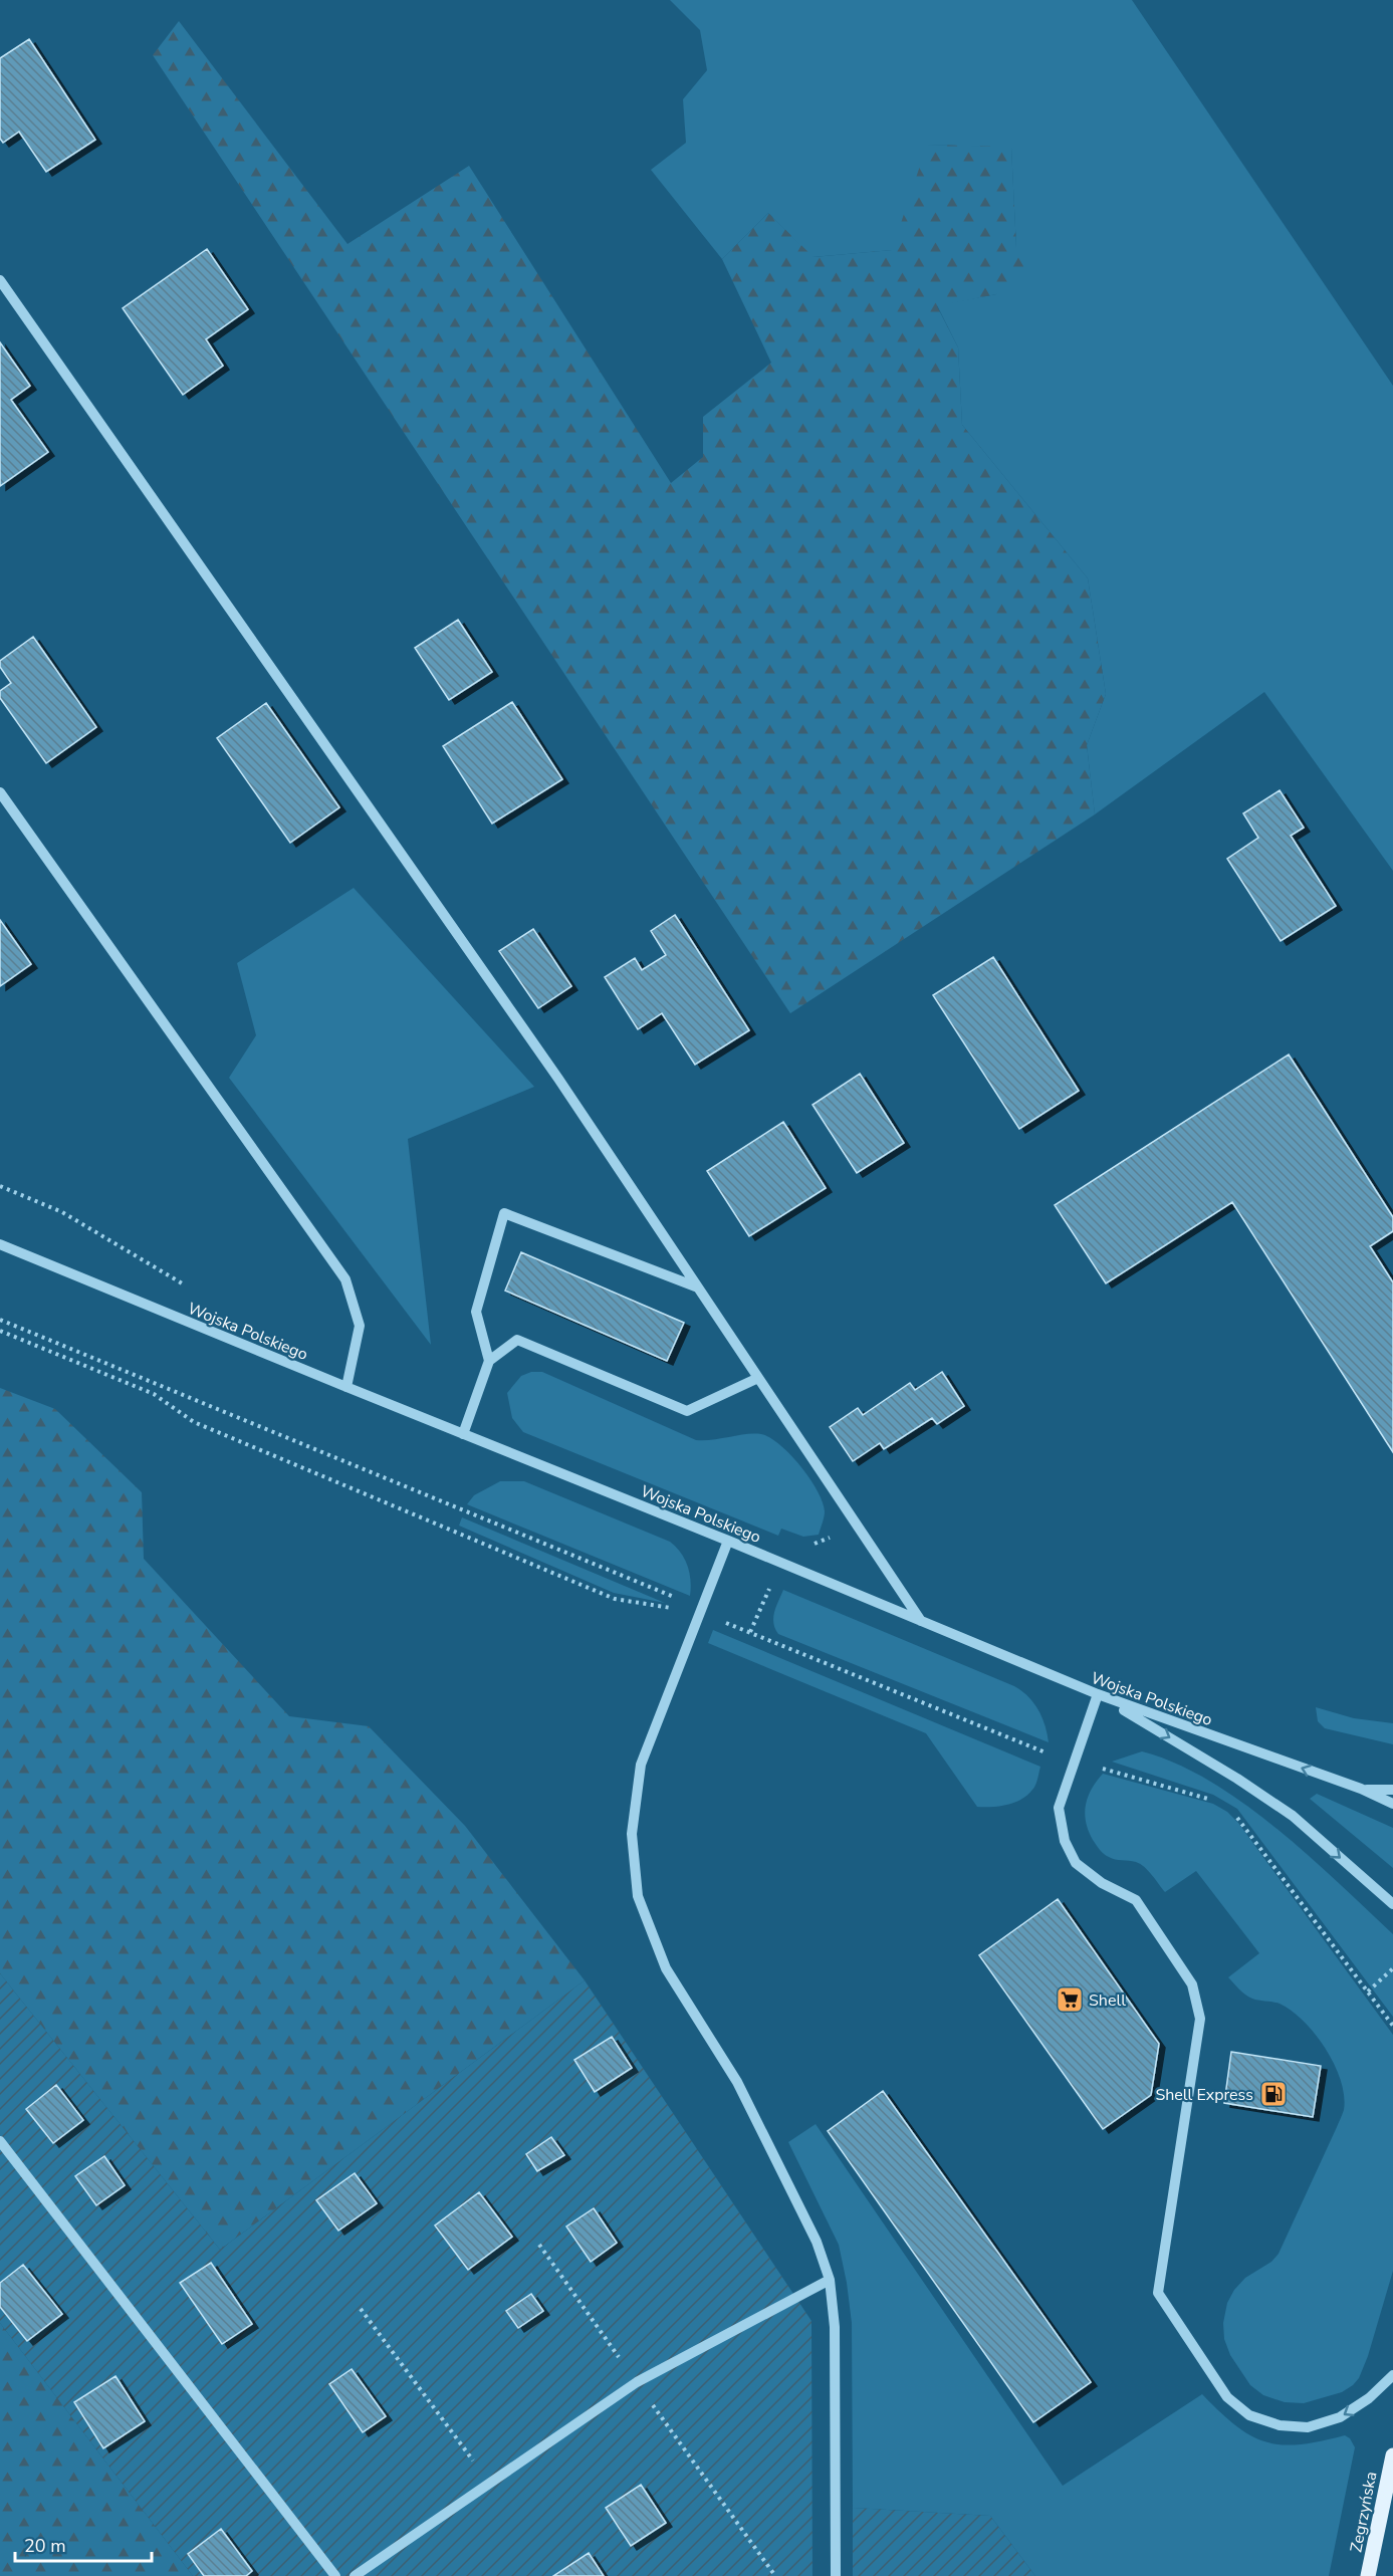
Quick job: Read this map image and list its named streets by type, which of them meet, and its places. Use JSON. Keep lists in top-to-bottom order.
{
  "streets": {
    "main road": ["Zegrzyńska"],
    "street": ["Wojska Polskiego"]
  },
  "places": {
    "supermarket": ["Shell"],
    "fuel station": ["Shell Express"]
  },
  "scale_bar": "20 m"
}
